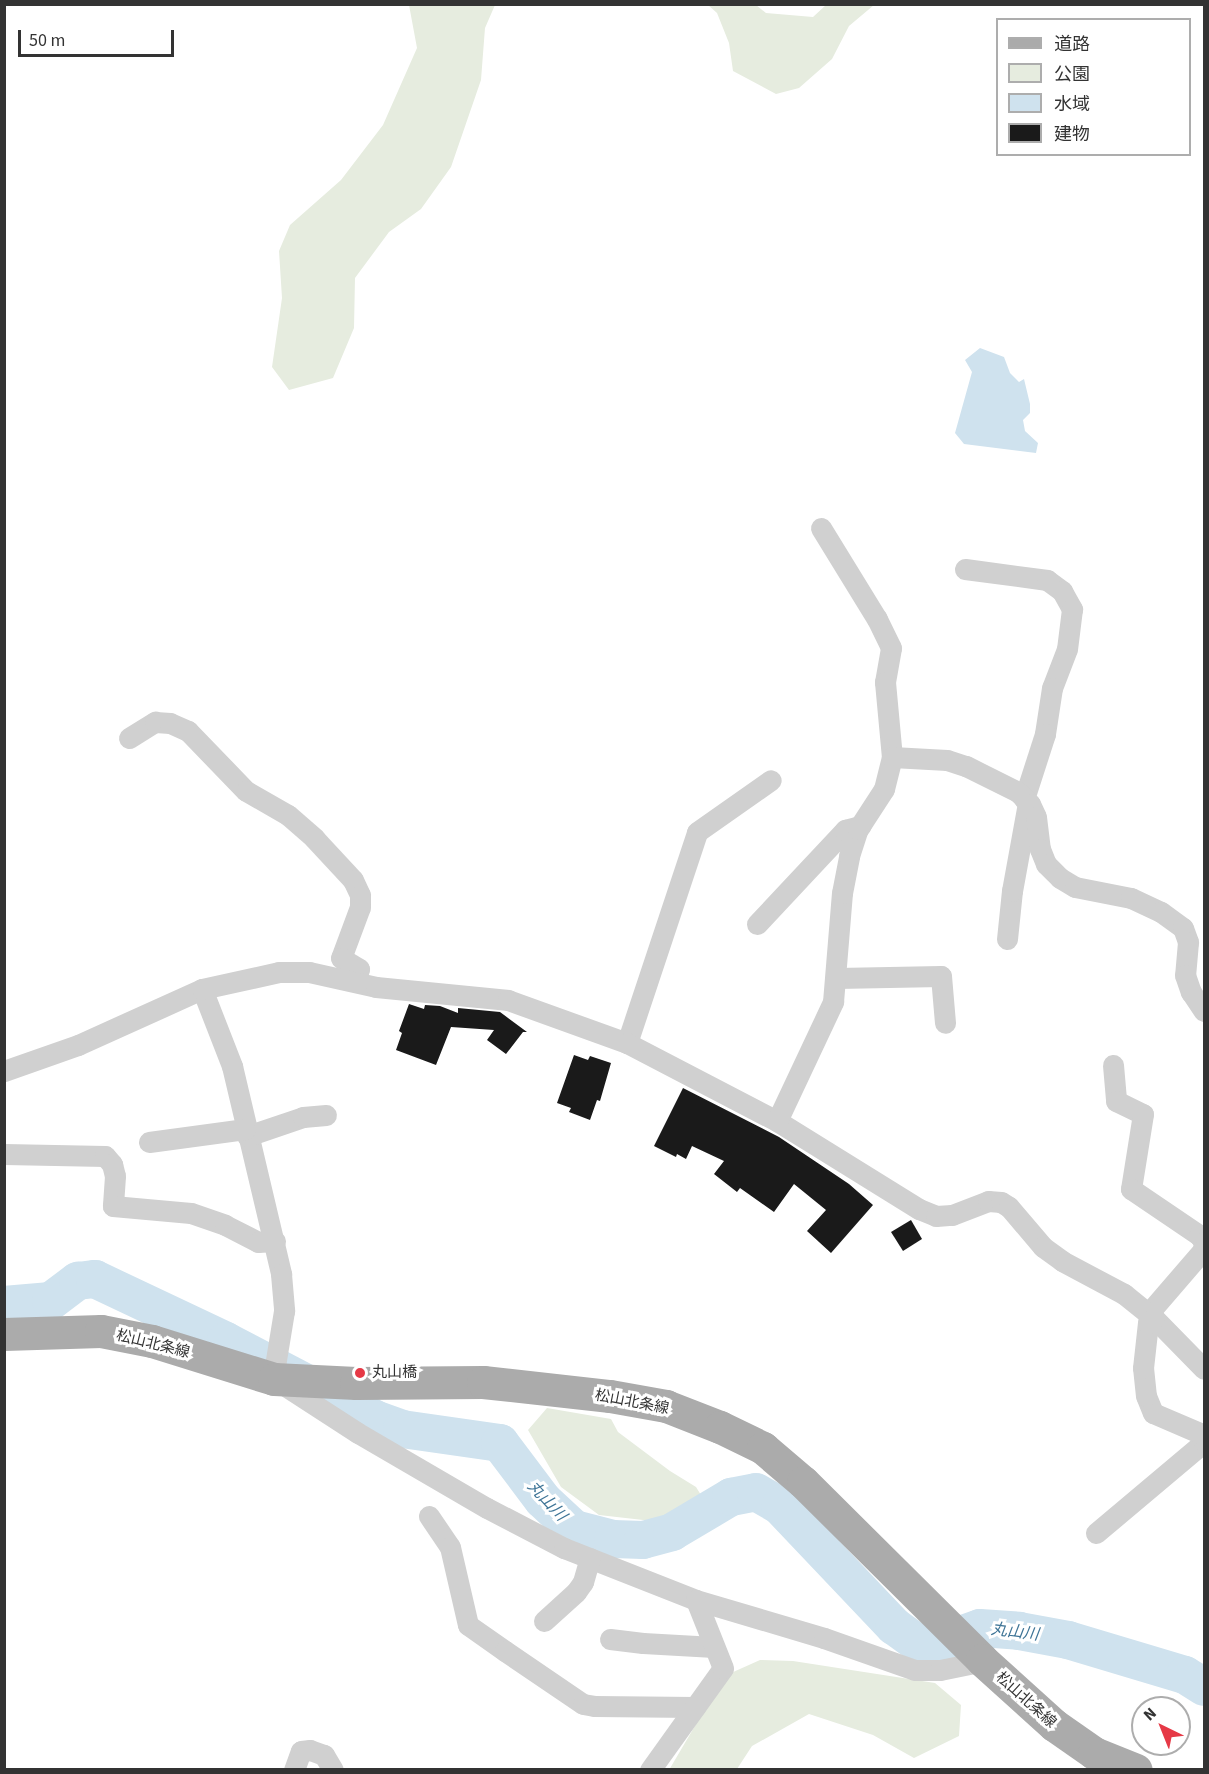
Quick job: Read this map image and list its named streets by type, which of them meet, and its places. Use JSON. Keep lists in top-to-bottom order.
{
  "streets": {
    "main road": ["松山北条線"]
  },
  "water": ["丸山川"],
  "places": ["丸山橋"],
  "legend": [
    "道路",
    "公園",
    "水域",
    "建物"
  ],
  "scale_bar": "50 m",
  "north": "top left"
}
